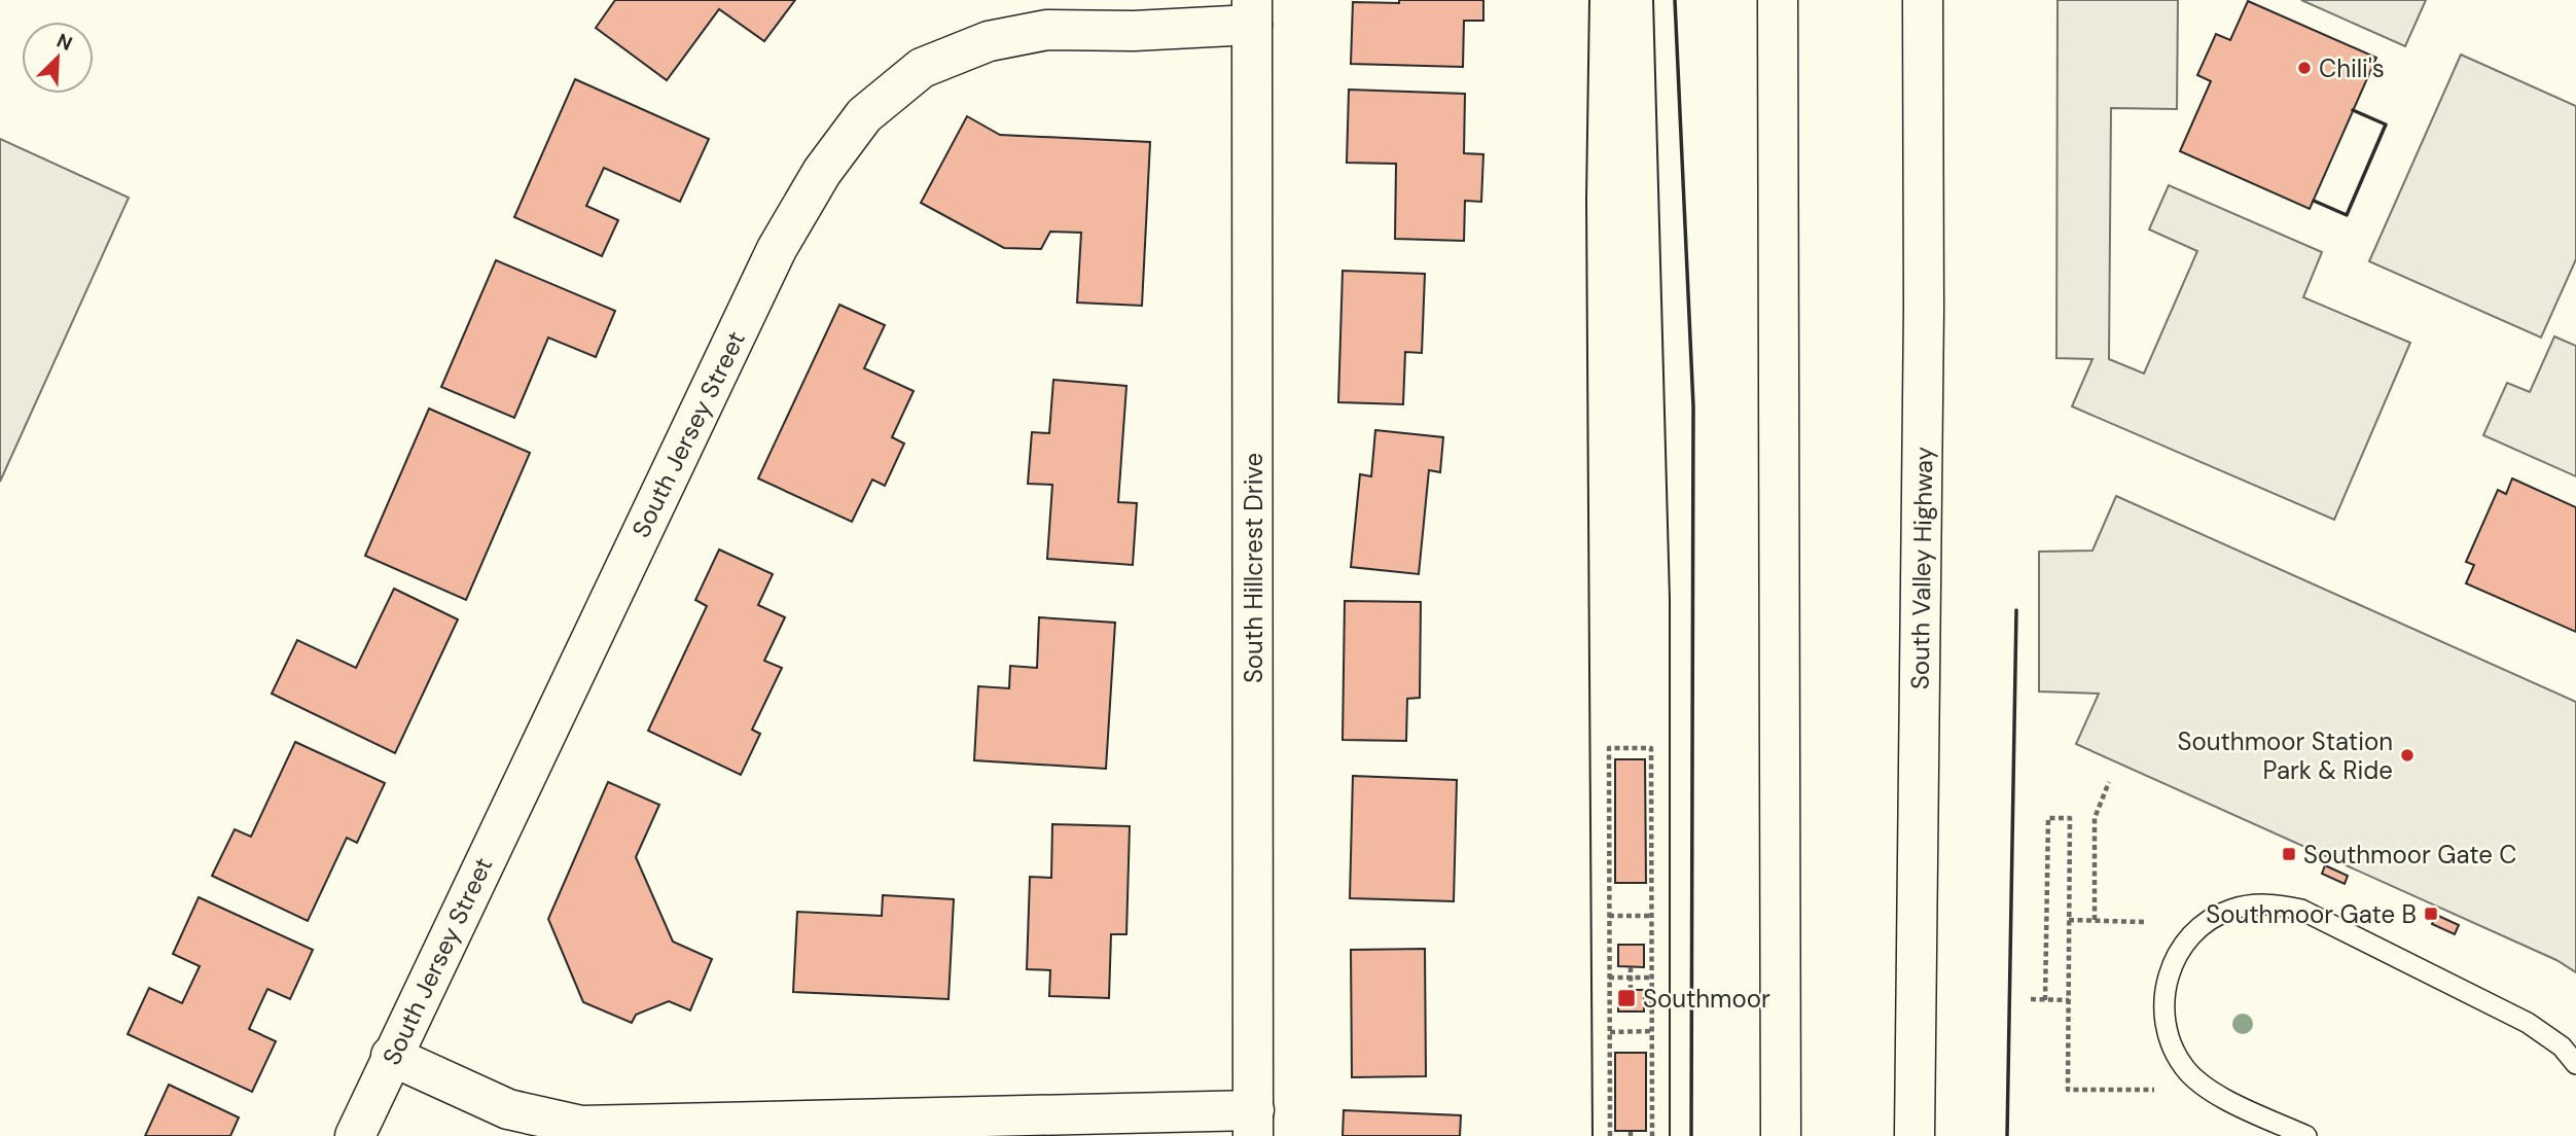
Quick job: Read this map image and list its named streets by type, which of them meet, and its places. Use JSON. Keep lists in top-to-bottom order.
{
  "streets": {
    "main road": ["South Jersey Street", "South Hillcrest Drive", "South Valley Highway"]
  },
  "crossings": [
    ["South Jersey Street", "South Hillcrest Drive"]
  ],
  "places": {
    "other": ["Chili's", "Southmoor Station Park & Ride"],
    "transit": ["Southmoor Gate C", "Southmoor Gate B", "Southmoor"]
  },
  "north": "top right"
}
